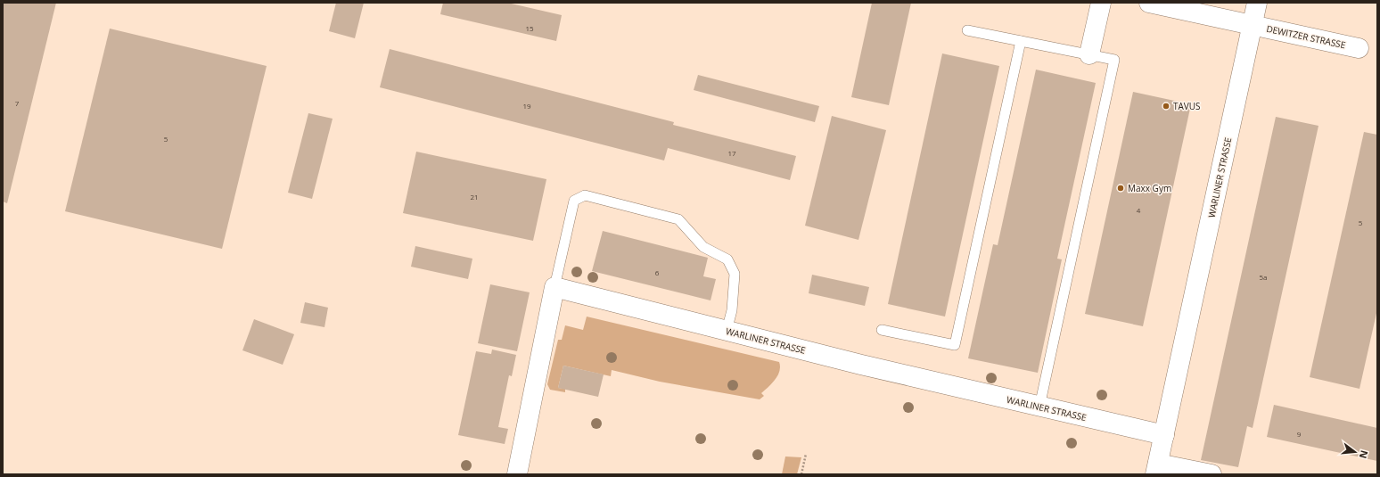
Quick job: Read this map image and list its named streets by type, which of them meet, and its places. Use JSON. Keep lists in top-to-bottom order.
{
  "streets": {
    "street": ["DEWITZER STRASSE", "WARLINER STRASSE"]
  },
  "crossings": [
    ["DEWITZER STRASSE", "WARLINER STRASSE"]
  ],
  "places": ["TAVUS", "Maxx Gym"],
  "house_numbers": [
    "15",
    "7",
    "19",
    "5",
    "17",
    "21",
    "4",
    "5",
    "6",
    "5a",
    "9"
  ],
  "north": "right"
}
